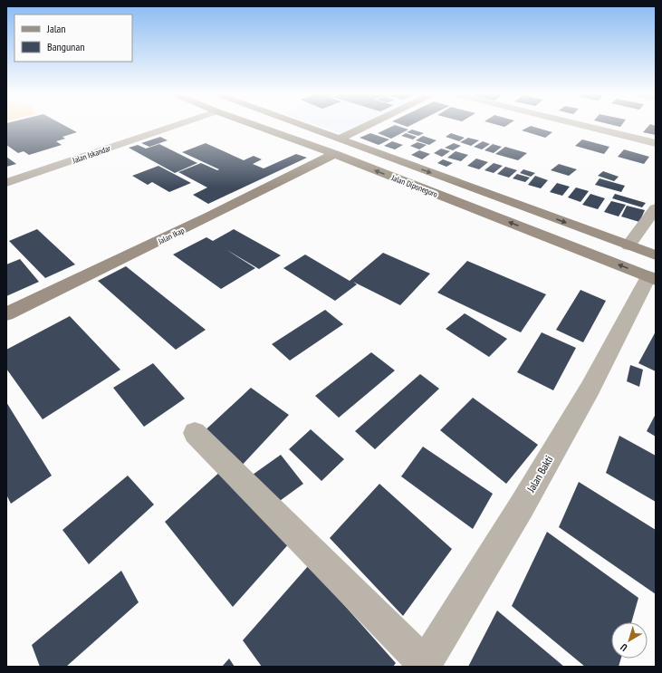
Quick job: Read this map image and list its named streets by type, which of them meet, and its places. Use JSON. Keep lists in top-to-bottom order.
{
  "streets": {
    "main road": ["Jalan Diponegoro", "Jalan Ikap"],
    "street": ["Jalan Iskandar", "Jalan Bakti"]
  },
  "crossings": [
    ["Jalan Diponegoro", "Jalan Ikap"],
    ["Jalan Diponegoro", "Jalan Bakti"]
  ],
  "legend": ["Jalan", "Bangunan"],
  "north": "bottom left"
}
